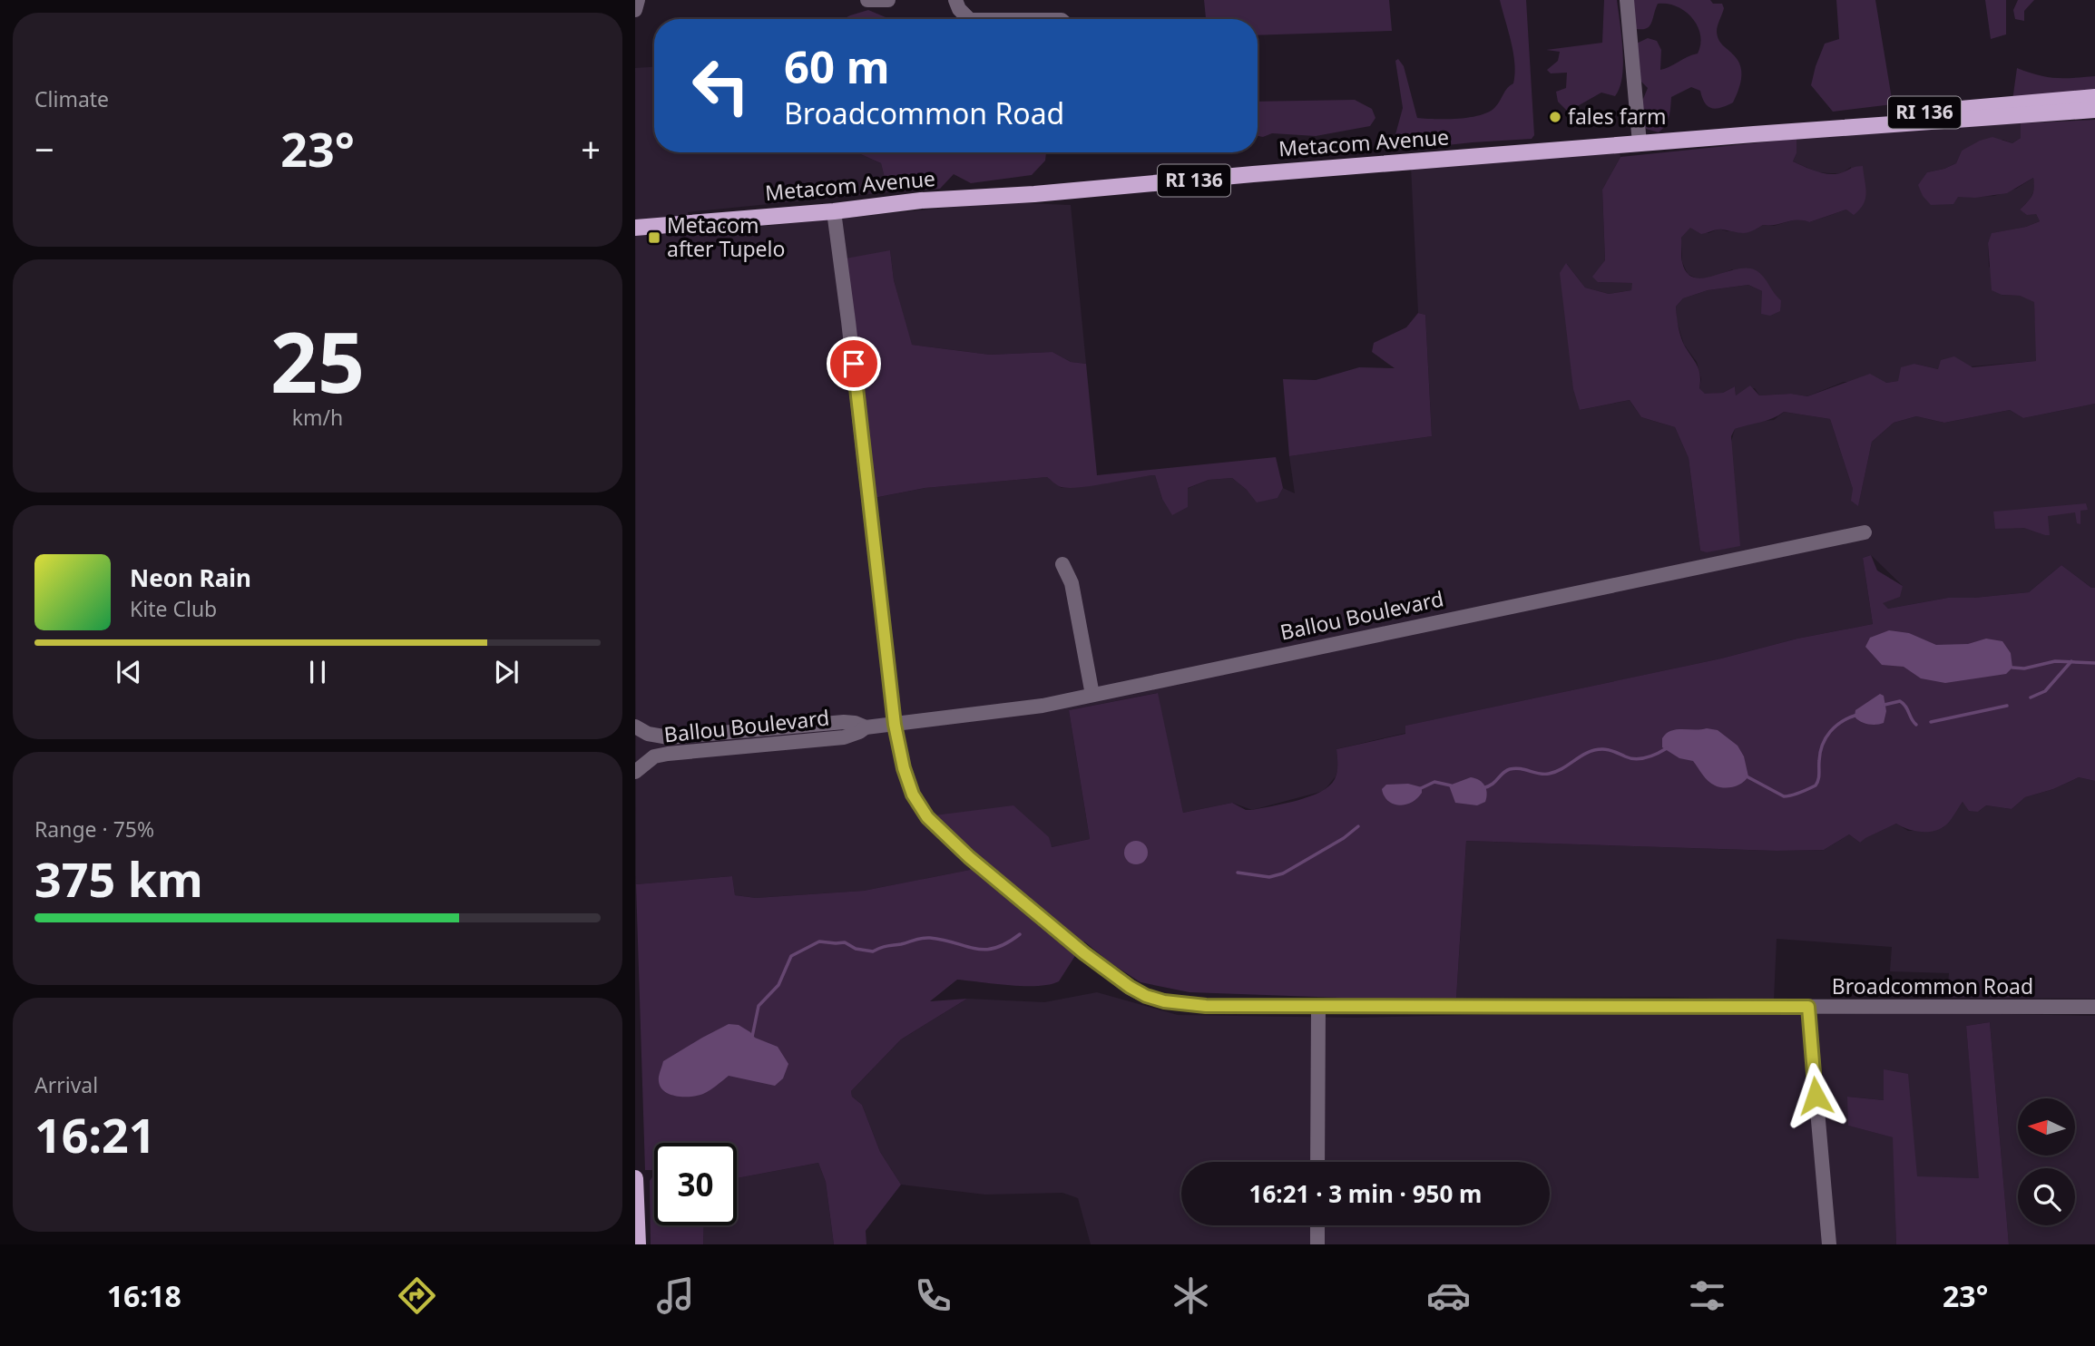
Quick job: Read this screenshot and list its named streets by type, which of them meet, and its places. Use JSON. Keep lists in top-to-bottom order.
{
  "streets": {
    "main road": ["RI 136", "Metacom Avenue"],
    "street": ["Ballou Boulevard", "Broadcommon Road"]
  },
  "crossings": [
    ["Metacom Avenue", "Broadcommon Road"],
    ["Ballou Boulevard", "Broadcommon Road"]
  ],
  "places": {
    "other": ["fales farm"],
    "transit": ["Metacom after Tupelo"]
  },
  "north": "left",
  "page": {
    "tile": [
      "Climate",
      ["25", "km/h"],
      ["Range · 75%", "375 km"],
      ["Arrival", "16:21"]
    ],
    "turn": ["60 m", "Broadcommon Road"],
    "heat": ["−", "23°", "+"],
    "song": ["Neon Rain", "Kite Club"],
    "limit": "30",
    "trip": "16:21 · 3 min · 950 m",
    "tabs": ["16:18", "23°"]
  }
}
